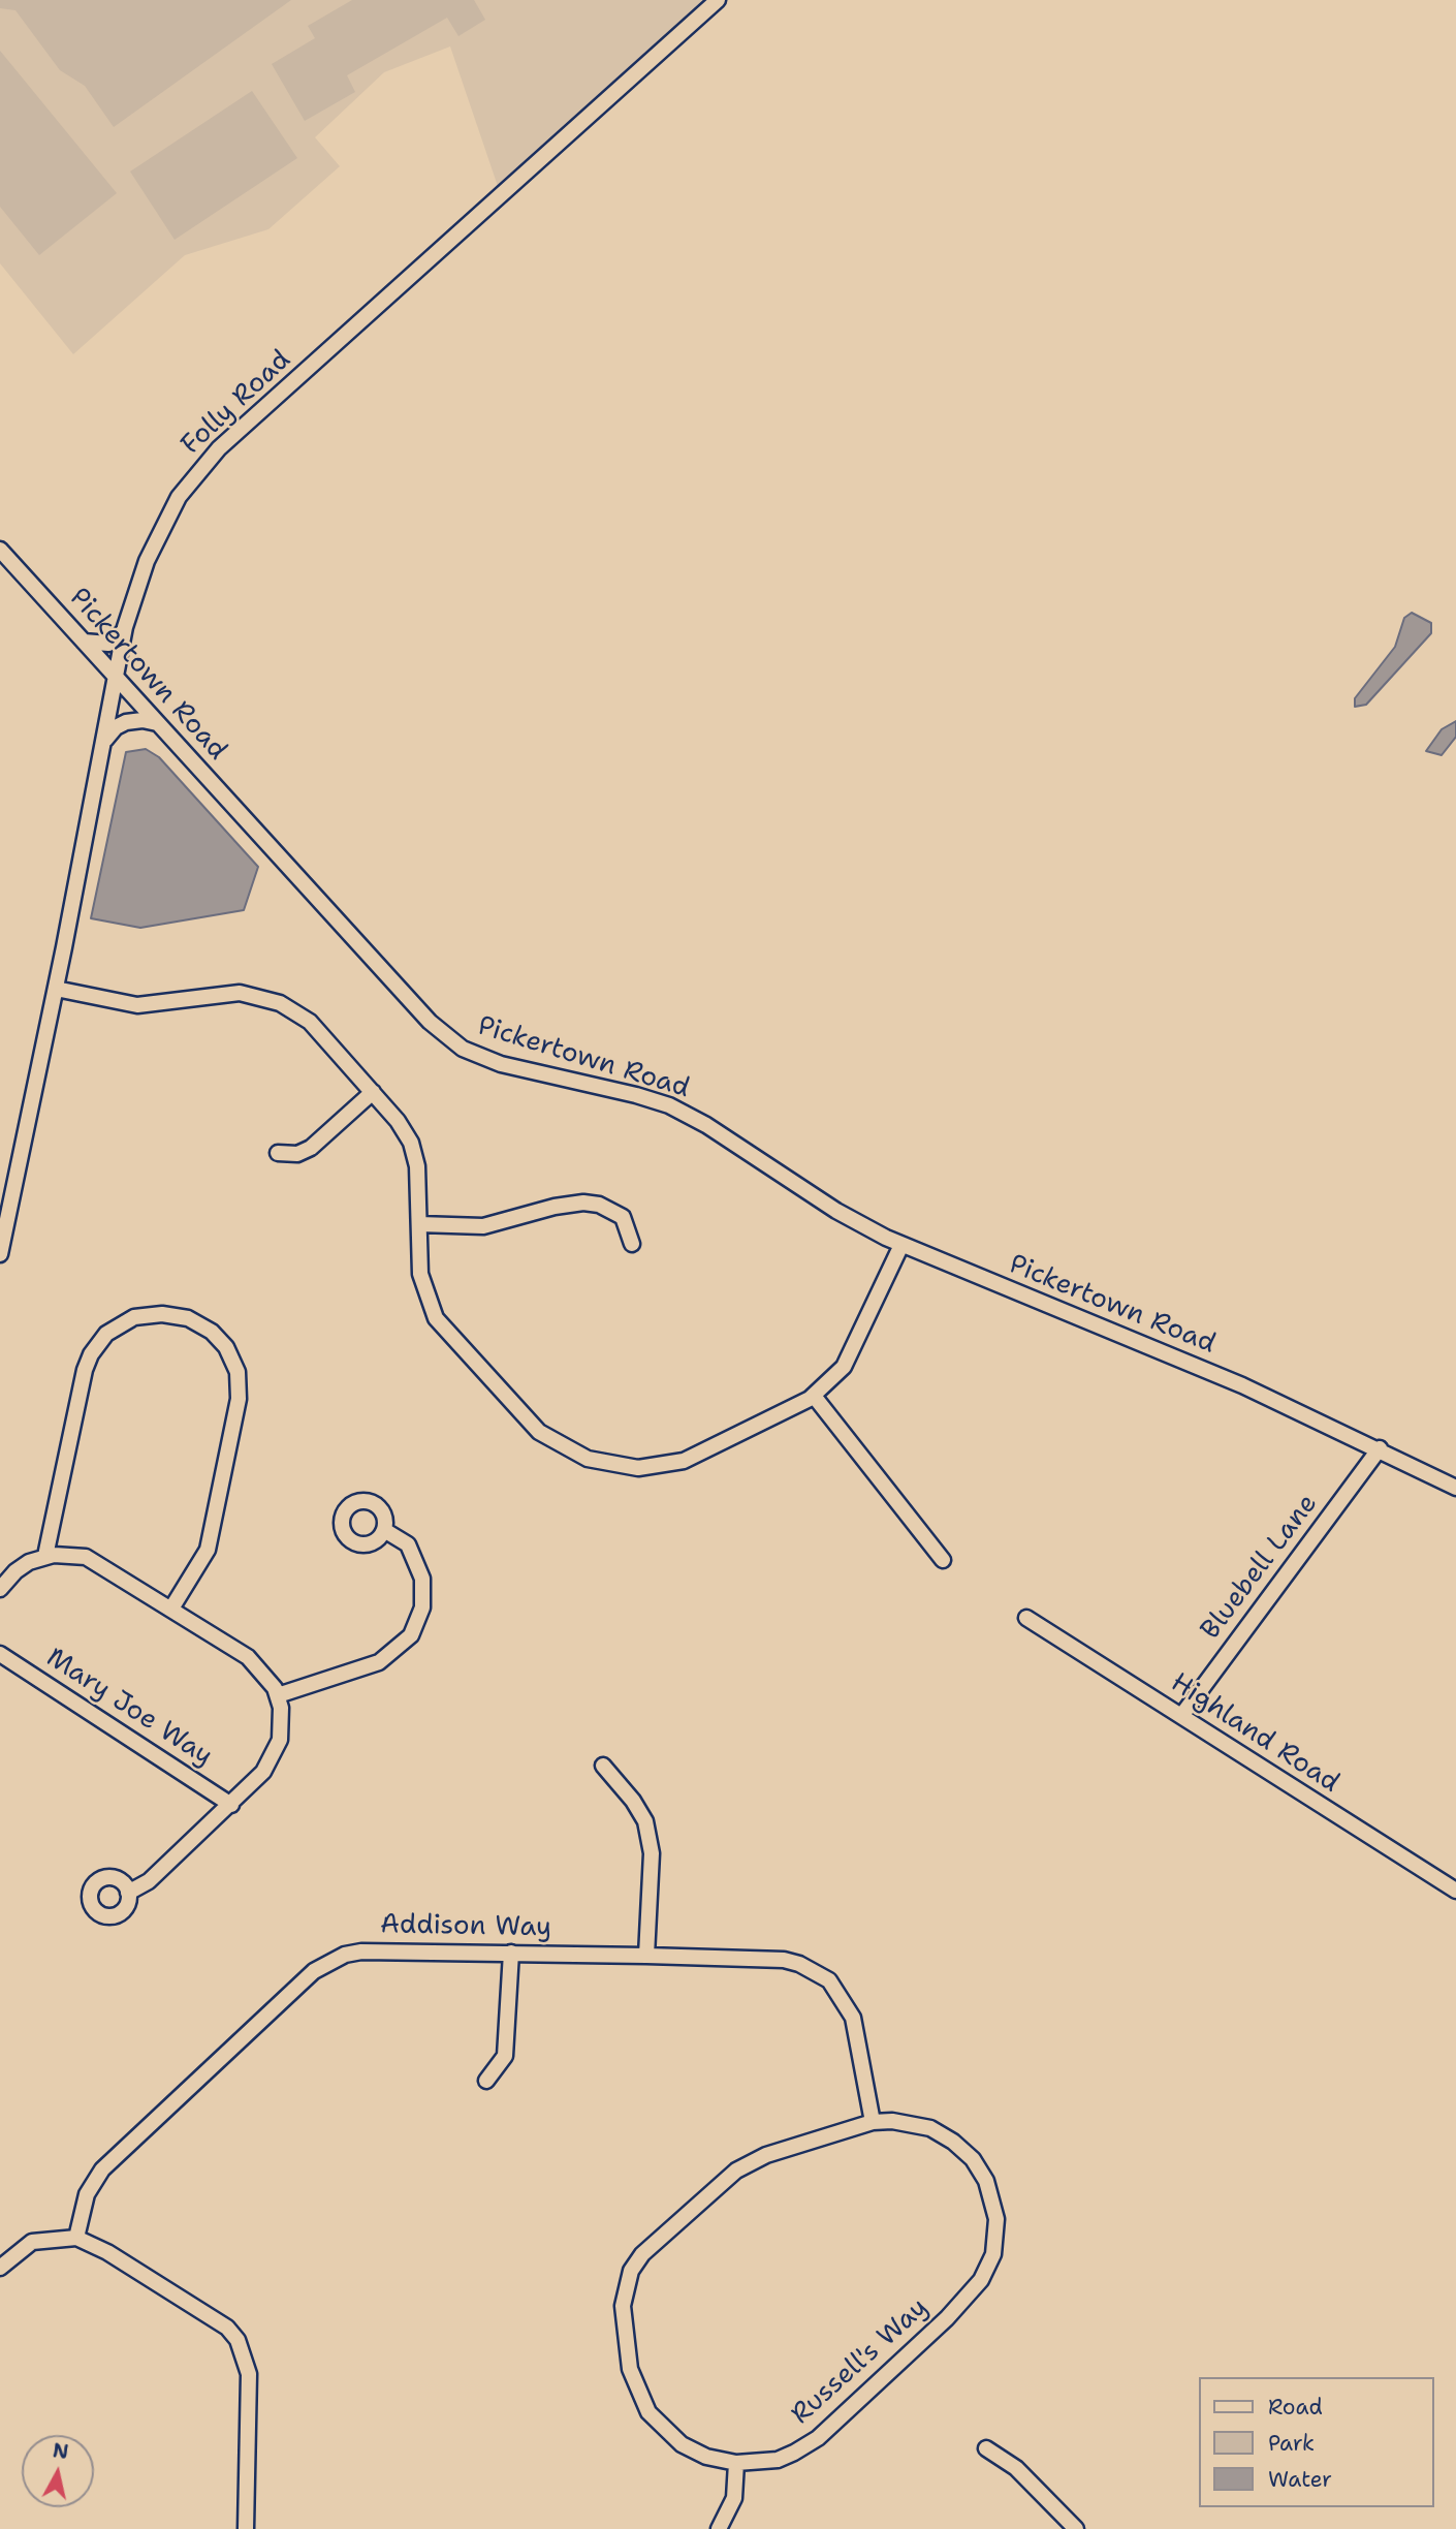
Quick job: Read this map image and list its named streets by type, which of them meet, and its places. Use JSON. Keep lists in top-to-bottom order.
{
  "streets": {
    "street": [
      "Folly Road",
      "Pickertown Road",
      "Bluebell Lane",
      "Mary Joe Way",
      "Highland Road",
      "Addison Way",
      "Russell's Way"
    ]
  },
  "crossings": [
    ["Folly Road", "Pickertown Road"],
    ["Pickertown Road", "Bluebell Lane"],
    ["Bluebell Lane", "Highland Road"],
    ["Addison Way", "Russell's Way"]
  ],
  "legend": ["Road", "Park", "Water"],
  "north": "top"
}
